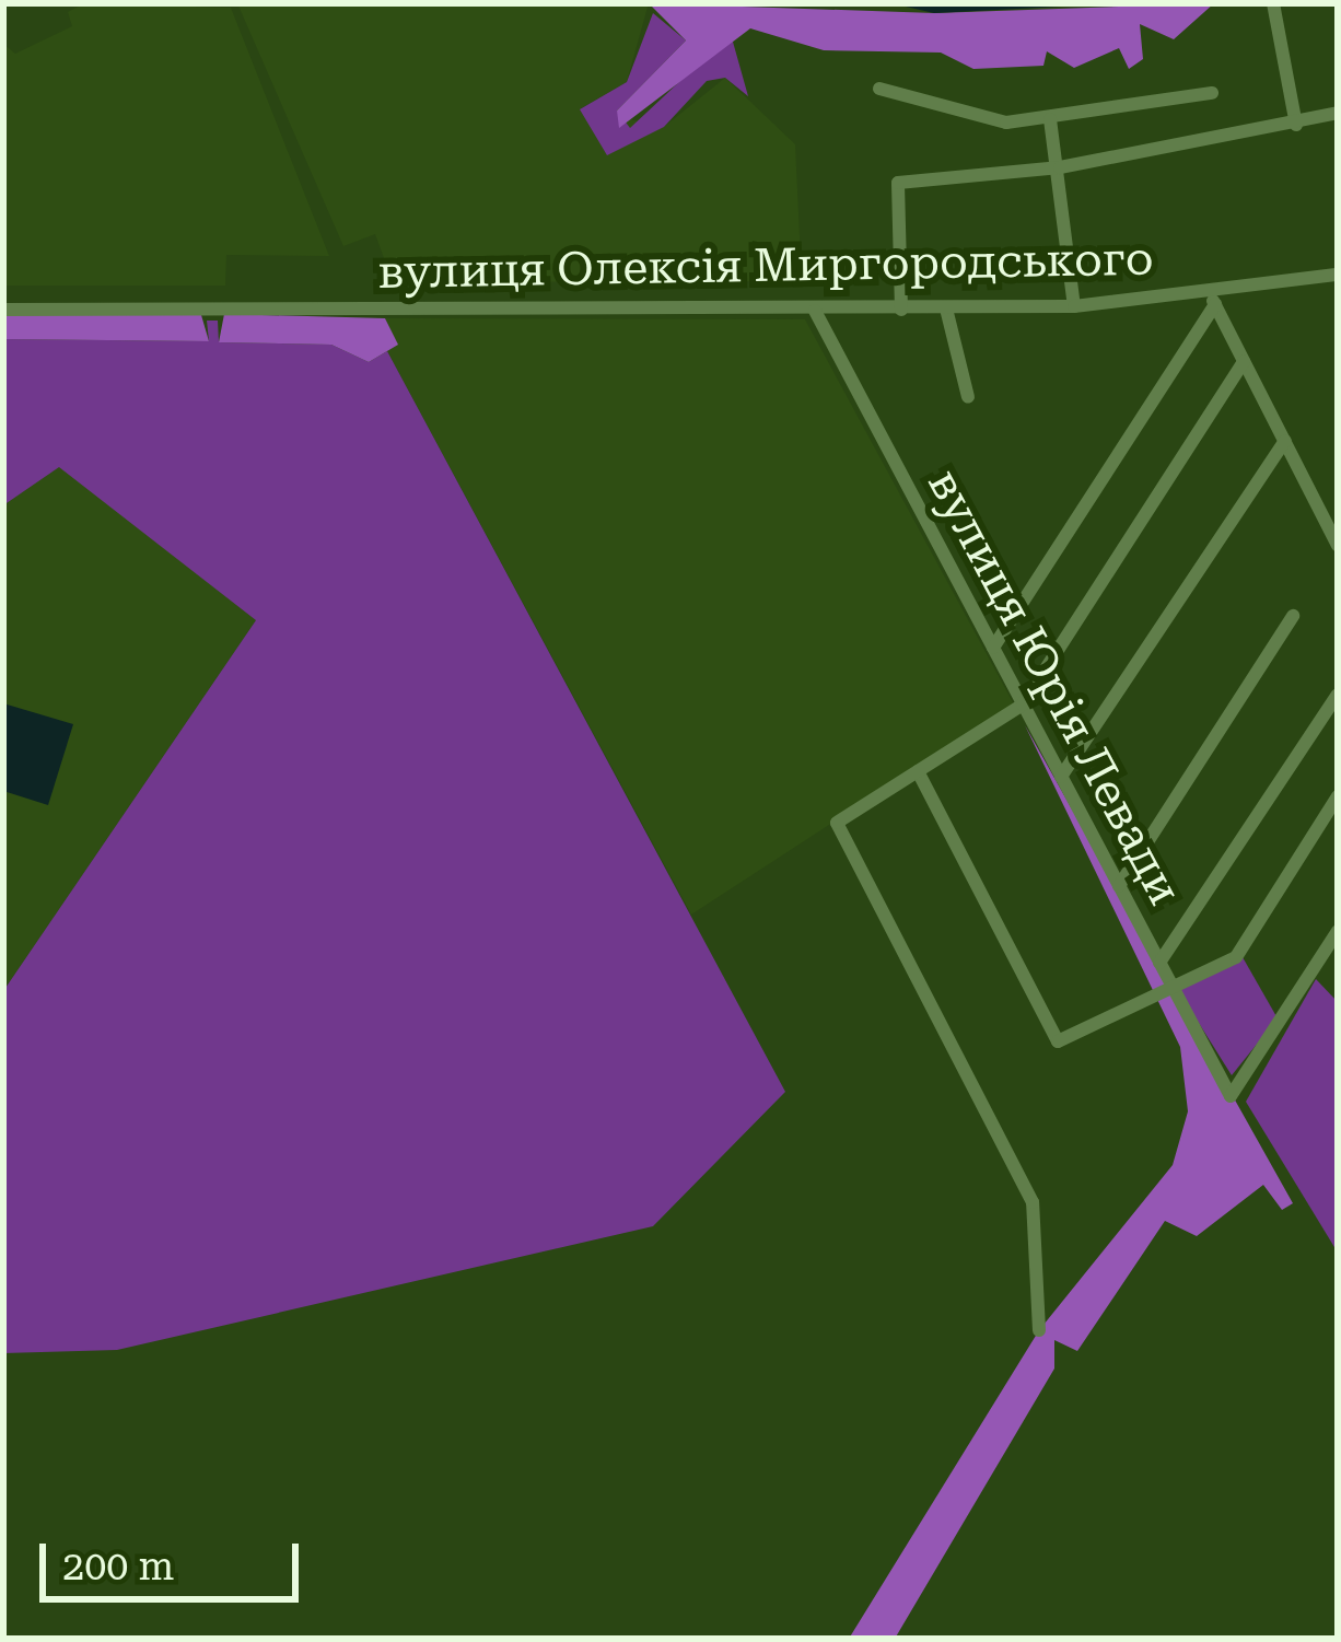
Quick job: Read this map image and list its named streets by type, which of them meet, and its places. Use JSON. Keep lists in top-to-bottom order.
{
  "streets": {
    "street": ["вулиця Олексія Миргородського", "вулиця Юрія Левади"]
  },
  "crossings": [
    ["вулиця Олексія Миргородського", "вулиця Юрія Левади"]
  ],
  "scale_bar": "200 m"
}
